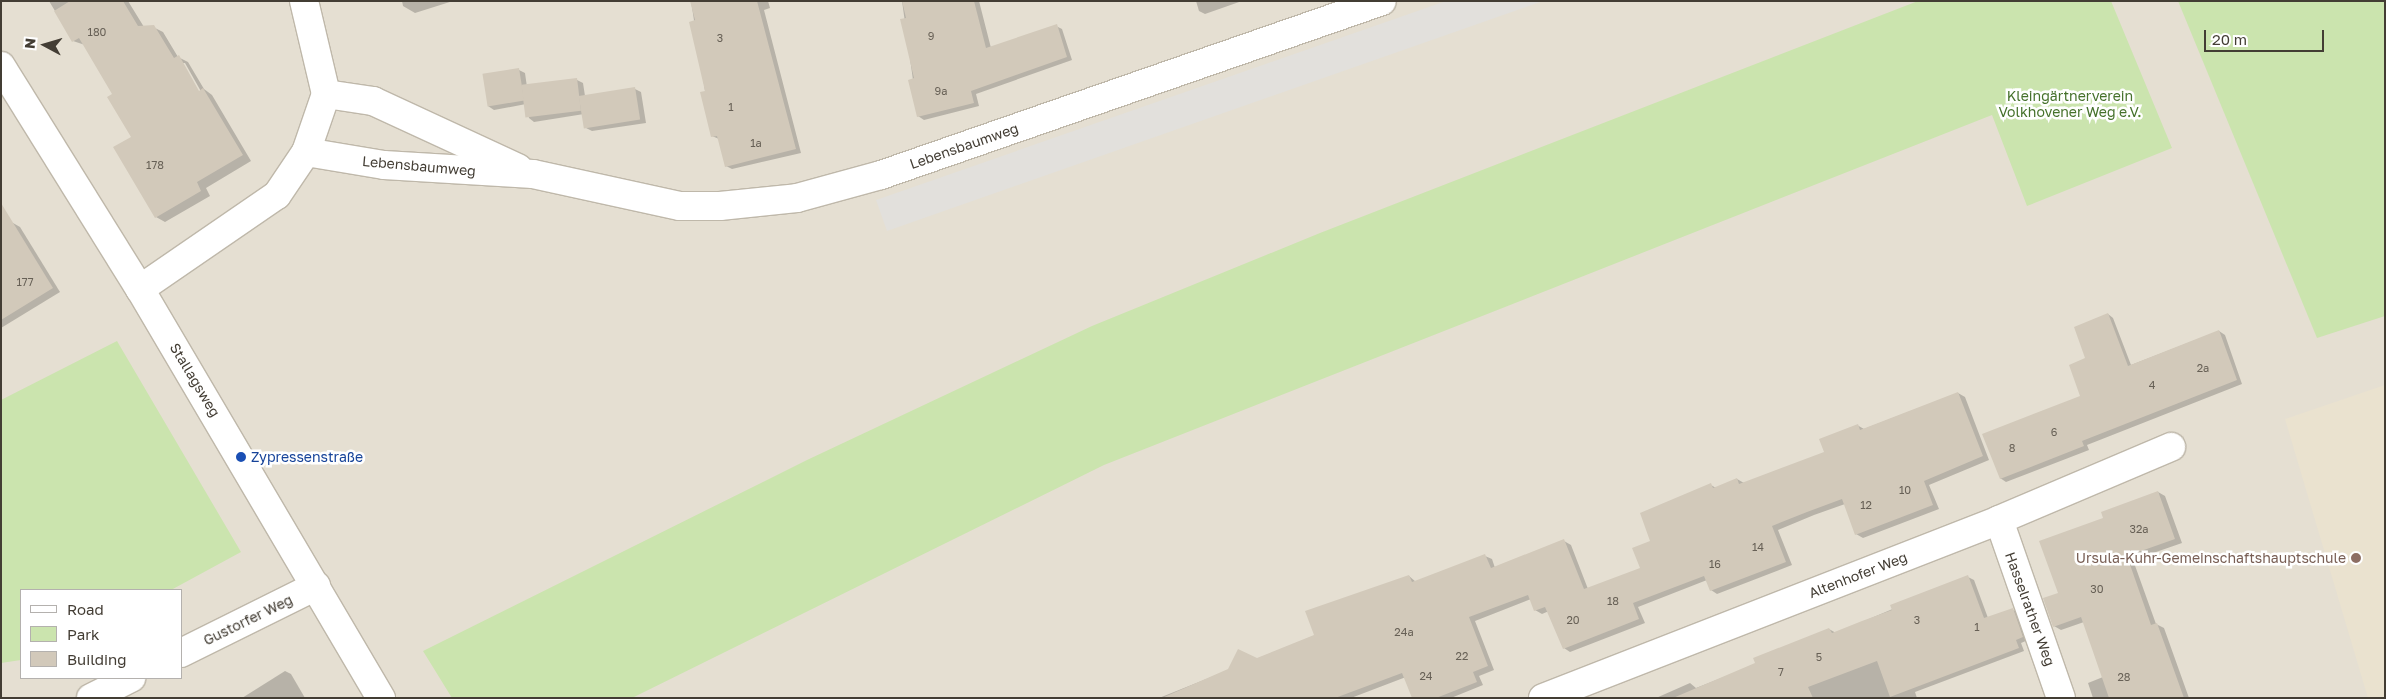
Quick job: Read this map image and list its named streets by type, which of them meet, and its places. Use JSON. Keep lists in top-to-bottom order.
{
  "streets": {
    "street": [
      "Lebensbaumweg",
      "Stallagsweg",
      "Altenhofer Weg",
      "Hasselrather Weg",
      "Gustorfer Weg"
    ]
  },
  "crossings": [
    ["Stallagsweg", "Gustorfer Weg"],
    ["Altenhofer Weg", "Hasselrather Weg"]
  ],
  "parks": ["Kleingärtnerverein Volkhovener Weg e.V."],
  "places": ["Zypressenstraße", "Ursula-Kuhr-Gemeinschaftshauptschule"],
  "house_numbers": [
    "180",
    "9",
    "3",
    "9a",
    "1",
    "1a",
    "178",
    "177",
    "2a",
    "4",
    "6",
    "8",
    "10",
    "12",
    "32a",
    "14",
    "16",
    "30",
    "18",
    "20",
    "3",
    "1",
    "24a",
    "22",
    "5",
    "7",
    "24",
    "28"
  ],
  "legend": ["Road", "Park", "Building"],
  "scale_bar": "20 m",
  "north": "left"
}
